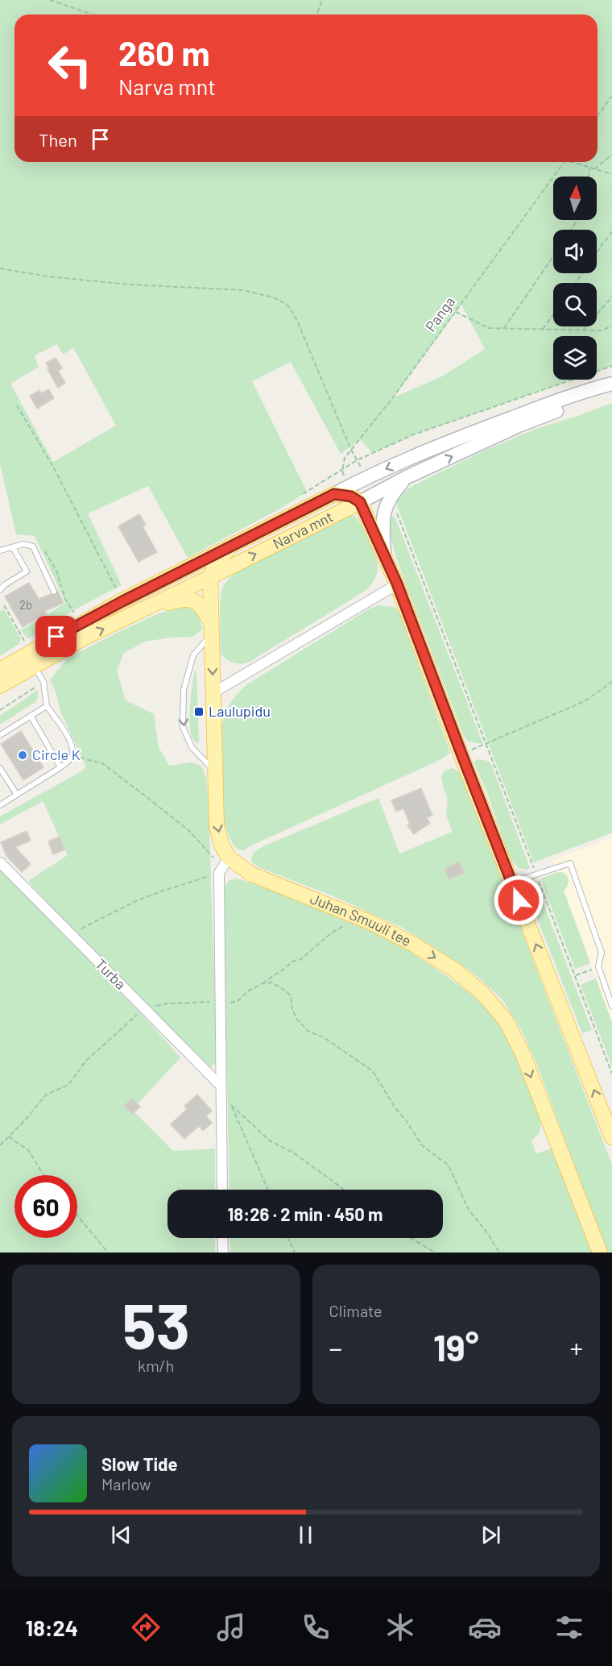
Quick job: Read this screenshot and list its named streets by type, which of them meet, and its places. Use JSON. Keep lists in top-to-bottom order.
{
  "streets": {
    "main road": ["Narva mnt", "Juhan Smuuli tee"],
    "street": ["Turba"],
    "path": ["Panga"]
  },
  "crossings": [
    ["Panga", "Narva mnt"]
  ],
  "places": {
    "transit": ["Laulupidu"],
    "other": ["Circle K"]
  },
  "house_numbers": ["2b"],
  "north": "top",
  "page": {
    "turn": ["260 m", "Narva mnt"],
    "then": "Then",
    "limit": "60",
    "trip": "18:26 · 2 min · 450 m",
    "tile": [
      ["53", "km/h"],
      "Climate"
    ],
    "heat": ["−", "19°", "+"],
    "song": ["Slow Tide", "Marlow"],
    "tabs": "18:24"
  }
}
